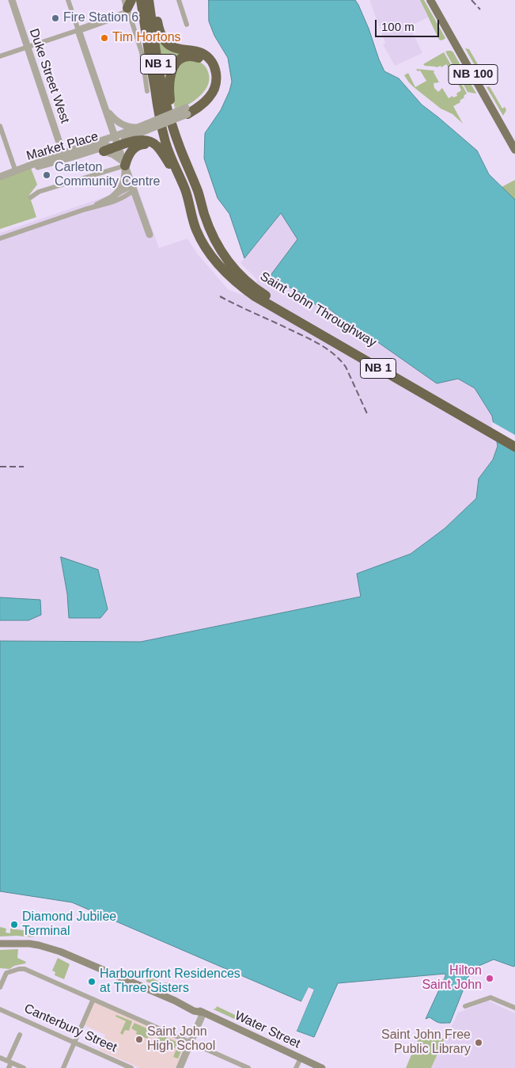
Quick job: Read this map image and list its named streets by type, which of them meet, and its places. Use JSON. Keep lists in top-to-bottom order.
{
  "streets": {
    "highway": ["NB 1", "Saint John Throughway"],
    "main road": ["NB 100", "Water Street"],
    "street": ["Duke Street West", "Market Place", "Canterbury Street"]
  },
  "crossings": [
    ["Duke Street West", "Market Place"]
  ],
  "places": [
    "Fire Station 6",
    "Tim Hortons",
    "Carleton Community Centre",
    "Diamond Jubilee Terminal",
    "Hilton Saint John",
    "Harbourfront Residences at Three Sisters",
    "Saint John High School",
    "Saint John Free Public Library"
  ],
  "scale_bar": "100 m"
}
